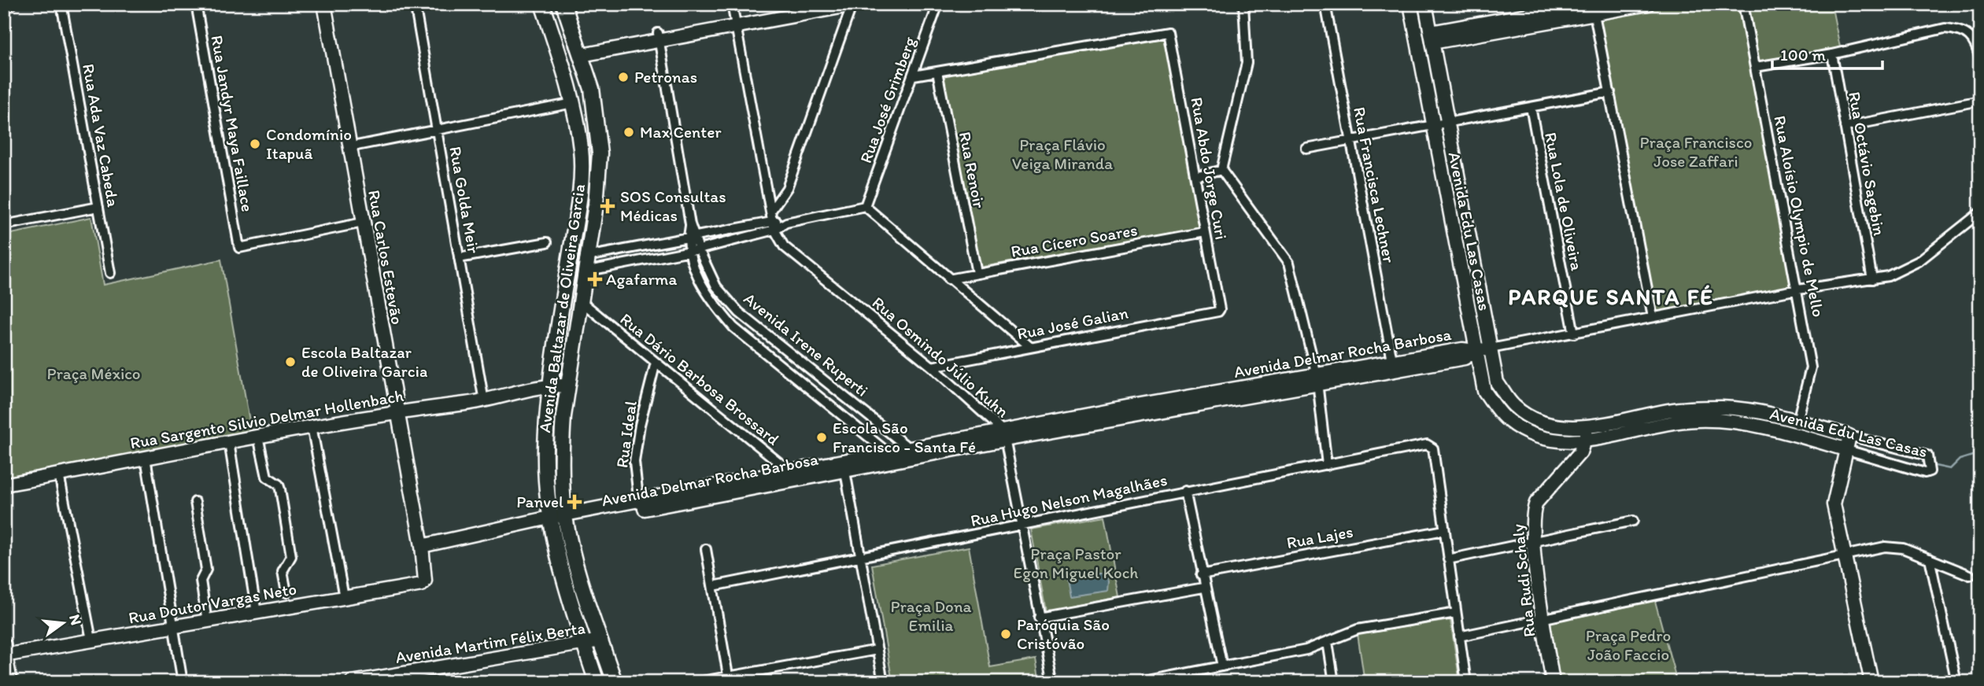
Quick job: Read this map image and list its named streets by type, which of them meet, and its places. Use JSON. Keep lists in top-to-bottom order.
{
  "streets": {
    "main road": ["Avenida Baltazar de Oliveira Garcia"],
    "street": [
      "Rua José Grimberg",
      "Rua Jandyr Maya Faillace",
      "Rua Ada Vaz Cabeda",
      "Rua Octávio Sagebin",
      "Rua Abdo Jorge Curi",
      "Rua Renoir",
      "Rua Francisca Lechner",
      "Rua Golda Meir",
      "Rua Lola de Oliveira",
      "Rua Aloísio Olympio de Mello",
      "Avenida Edu Las Casas",
      "Rua Cícero Soares",
      "Rua Carlos Estevão",
      "Rua José Galian",
      "Avenida Irene Ruperti",
      "Avenida Delmar Rocha Barbosa",
      "Rua Osmindo Júlio Kuhn",
      "Rua Dário Barbosa Brossard",
      "Rua Sargento Silvio Delmar Hollenbach",
      "Rua Ideal",
      "Rua Hugo Nelson Magalhães",
      "Rua Lajes",
      "Rua Rudi Schaly",
      "Rua Doutor Vargas Neto",
      "Avenida Martim Félix Berta"
    ]
  },
  "crossings": [
    ["Rua Jandyr Maya Faillace", "Rua Carlos Estevão"],
    ["Rua Abdo Jorge Curi", "Rua Renoir"],
    ["Rua Abdo Jorge Curi", "Rua Cícero Soares"],
    ["Rua Abdo Jorge Curi", "Rua José Galian"],
    ["Rua Renoir", "Rua Cícero Soares"],
    ["Rua Francisca Lechner", "Avenida Delmar Rocha Barbosa"],
    ["Rua Golda Meir", "Rua Sargento Silvio Delmar Hollenbach"],
    ["Rua Aloísio Olympio de Mello", "Avenida Edu Las Casas"],
    ["Avenida Edu Las Casas", "Avenida Delmar Rocha Barbosa"],
    ["Avenida Edu Las Casas", "Rua Rudi Schaly"],
    ["Rua Carlos Estevão", "Avenida Delmar Rocha Barbosa"],
    ["Rua Carlos Estevão", "Rua Sargento Silvio Delmar Hollenbach"],
    ["Rua Carlos Estevão", "Rua Doutor Vargas Neto"],
    ["Avenida Baltazar de Oliveira Garcia", "Avenida Delmar Rocha Barbosa"],
    ["Avenida Baltazar de Oliveira Garcia", "Rua Dário Barbosa Brossard"],
    ["Avenida Baltazar de Oliveira Garcia", "Rua Sargento Silvio Delmar Hollenbach"],
    ["Avenida Baltazar de Oliveira Garcia", "Avenida Martim Félix Berta"],
    ["Rua José Galian", "Rua Osmindo Júlio Kuhn"],
    ["Avenida Irene Ruperti", "Avenida Delmar Rocha Barbosa"],
    ["Avenida Delmar Rocha Barbosa", "Rua Osmindo Júlio Kuhn"],
    ["Avenida Delmar Rocha Barbosa", "Rua Dário Barbosa Brossard"],
    ["Avenida Delmar Rocha Barbosa", "Rua Ideal"],
    ["Rua Osmindo Júlio Kuhn", "Rua Hugo Nelson Magalhães"],
    ["Rua Dário Barbosa Brossard", "Rua Ideal"],
    ["Rua Hugo Nelson Magalhães", "Rua Lajes"]
  ],
  "districts": ["PARQUE SANTA FÉ"],
  "parks": [
    "Praça Francisco Jose Zaffari",
    "Praça Flávio Veiga Miranda",
    "Praça México",
    "Praça Pastor Egon Miguel Koch",
    "Praça Dona Emilia",
    "Praça Pedro João Faccio"
  ],
  "places": {
    "other": [
      "Petronas",
      "Max Center",
      "Condomínio Itapuã",
      "Escola Baltazar de Oliveira Garcia",
      "Escola São Francisco - Santa Fé",
      "Paróquia São Cristóvão"
    ],
    "health": ["SOS Consultas Médicas", "Agafarma", "Panvel"]
  },
  "scale_bar": "100 m",
  "north": "right"
}
